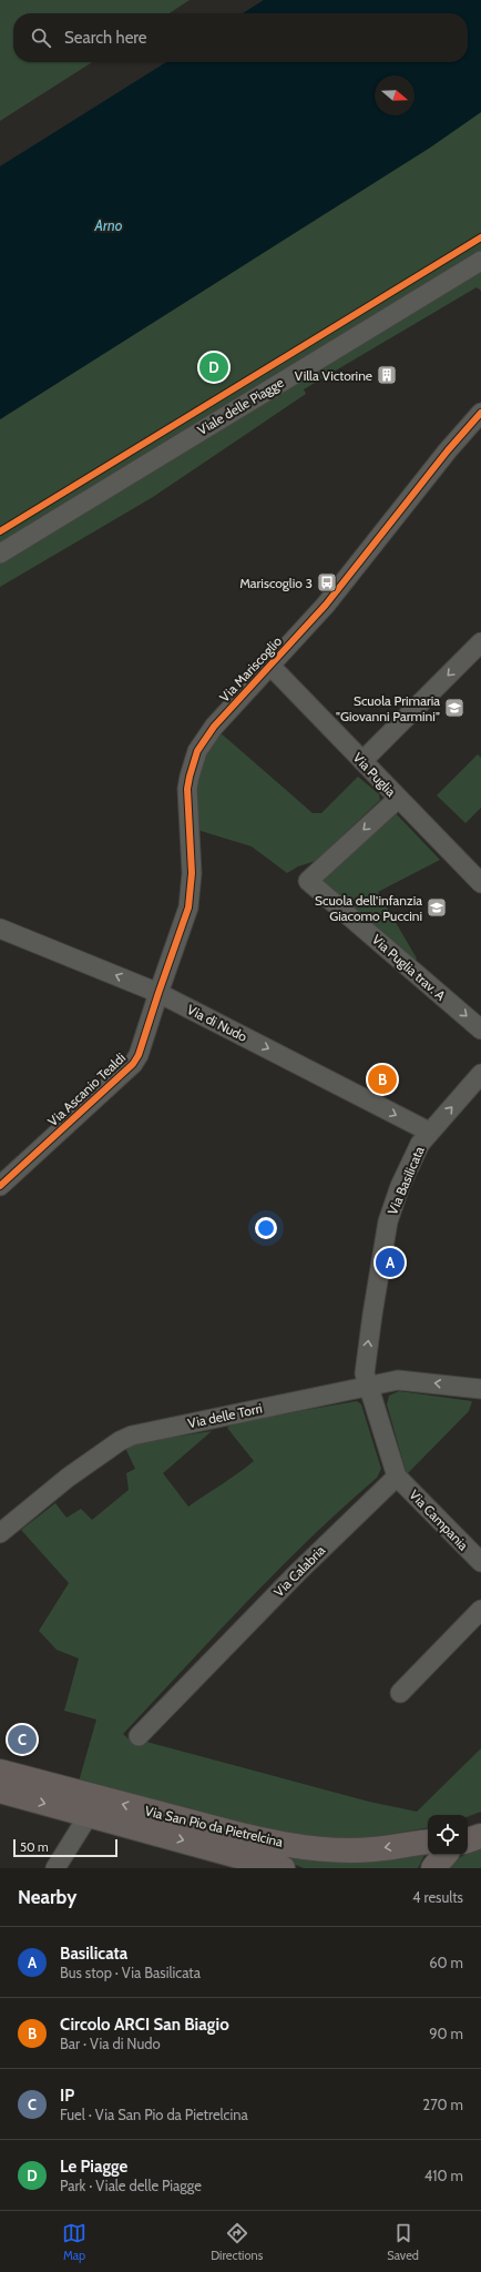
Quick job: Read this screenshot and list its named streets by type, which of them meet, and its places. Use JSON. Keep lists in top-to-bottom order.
{
  "streets": {
    "main road": ["Via San Pio da Pietrelcina"],
    "street": [
      "Viale delle Piagge",
      "Via Mariscoglio",
      "Via Puglia",
      "Via Puglia trav. A",
      "Via di Nudo",
      "Via Ascanio Tealdi",
      "Via Basilicata",
      "Via delle Torri",
      "Via Campania",
      "Via Calabria"
    ]
  },
  "crossings": [
    ["Via Mariscoglio", "Via Puglia"],
    ["Via Mariscoglio", "Via di Nudo"],
    ["Via Mariscoglio", "Via Ascanio Tealdi"],
    ["Via Puglia", "Via Puglia trav. A"],
    ["Via di Nudo", "Via Ascanio Tealdi"],
    ["Via di Nudo", "Via Basilicata"],
    ["Via Basilicata", "Via delle Torri"],
    ["Via Campania", "Via Calabria"]
  ],
  "one_way": ["Via Basilicata"],
  "water": ["Arno"],
  "places": {
    "building": ["Villa Victorine"],
    "bus stop": ["Mariscoglio 3"],
    "school or university": ["Scuola Primaria \"Giovanni Parmini\"", "Scuola dell'infanzia Giacomo Puccini"]
  },
  "scale_bar": "50 m",
  "north": "right",
  "page": {
    "search": "Search here",
    "pins": [
      "D",
      "B",
      "A",
      "C"
    ],
    "scale": "50 m",
    "heading": ["Nearby", "4 results"],
    "list": [
      {
        "mark": "A",
        "name": "Basilicata",
        "note": "Bus stop · Via Basilicata",
        "value": "60 m"
      },
      {
        "mark": "B",
        "name": "Circolo ARCI San Biagio",
        "note": "Bar · Via di Nudo",
        "value": "90 m"
      },
      {
        "mark": "C",
        "name": "IP",
        "note": "Fuel · Via San Pio da Pietrelcina",
        "value": "270 m"
      },
      {
        "mark": "D",
        "name": "Le Piagge",
        "note": "Park · Viale delle Piagge",
        "value": "410 m"
      }
    ],
    "nav": ["Map", "Directions", "Saved"]
  }
}
